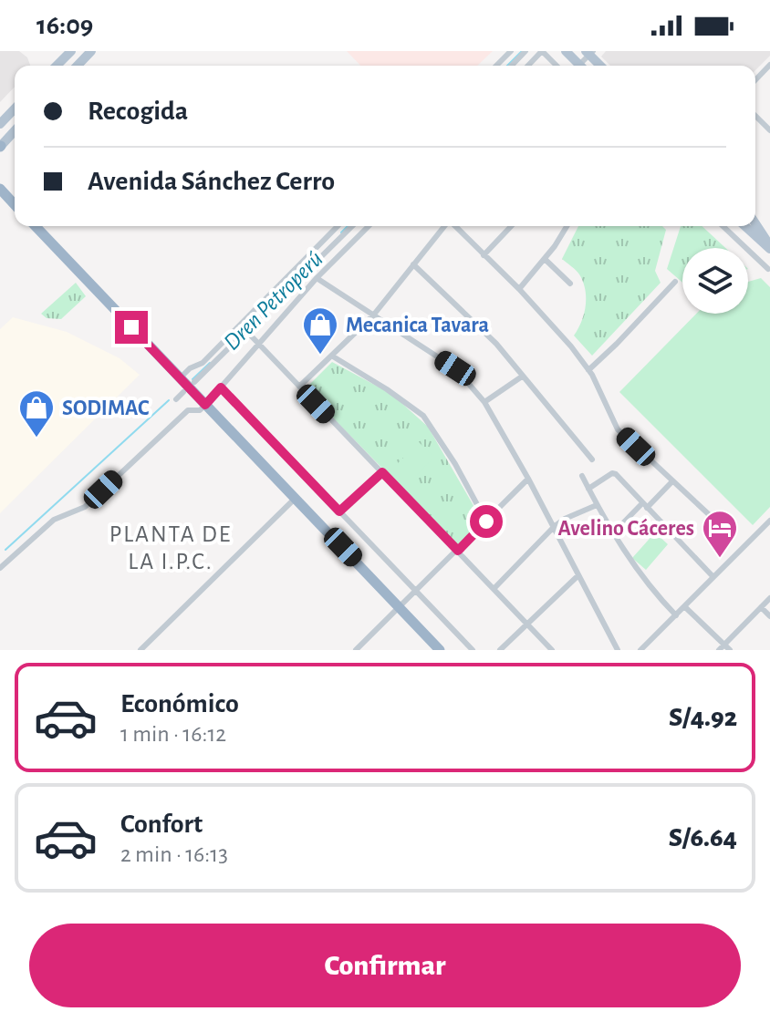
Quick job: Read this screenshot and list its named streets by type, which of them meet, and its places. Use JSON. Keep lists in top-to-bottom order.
{
  "districts": ["PLANTA DE LA I.P.C."],
  "water": ["Dren Petroperú"],
  "places": {
    "shop": ["Mecanica Tavara", "SODIMAC"],
    "hotel": ["Avelino Cáceres"]
  },
  "page": {
    "status": "16:09",
    "banner": ["Recogida", "Avenida Sánchez Cerro"],
    "list": [
      {
        "name": "Económico",
        "note": "1 min · 16:12",
        "value": "S/4.92"
      },
      {
        "name": "Confort",
        "note": "2 min · 16:13",
        "value": "S/6.64"
      }
    ],
    "buttons": "Confirmar"
  }
}
